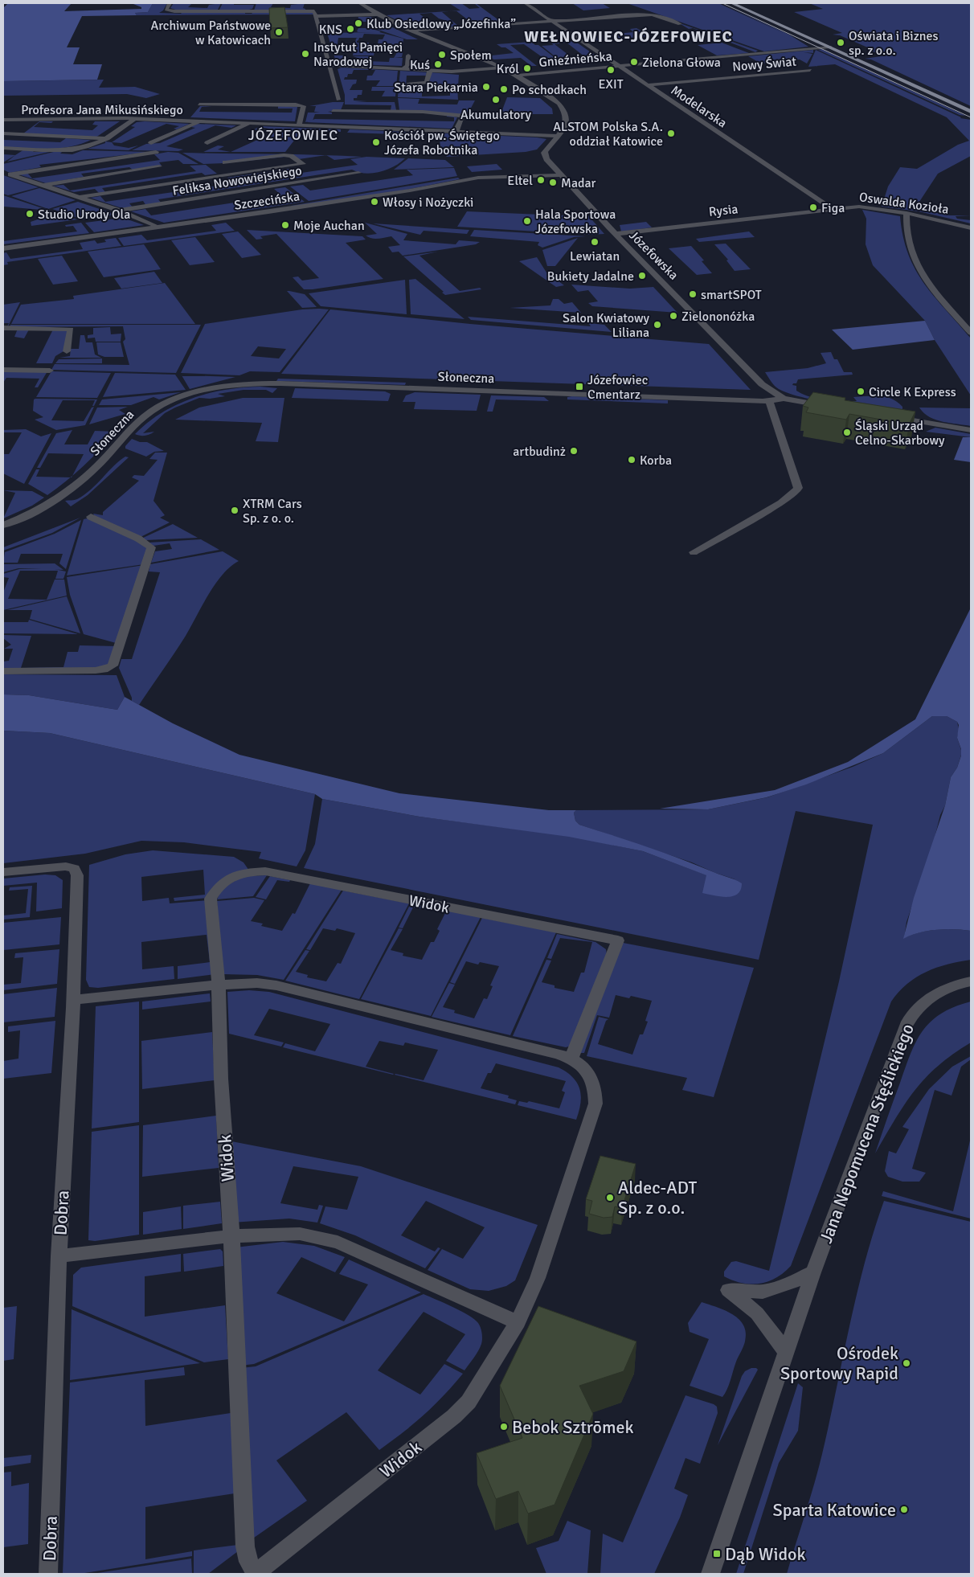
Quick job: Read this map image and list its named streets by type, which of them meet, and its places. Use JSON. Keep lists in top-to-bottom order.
{
  "streets": {
    "street": [
      "Gnieźnieńska",
      "Nowy Świat",
      "Modelarska",
      "Profesora Jana Mikusińskiego",
      "Feliksa Nowowiejskiego",
      "Szczecińska",
      "Oswalda Kozioła",
      "Rysia",
      "Józefowska",
      "Słoneczna",
      "Widok",
      "Jana Nepomucena Stęślickiego",
      "Dobra"
    ]
  },
  "crossings": [
    ["Gnieźnieńska", "Modelarska"],
    ["Gnieźnieńska", "Józefowska"],
    ["Nowy Świat", "Modelarska"],
    ["Modelarska", "Oswalda Kozioła"],
    ["Modelarska", "Rysia"],
    ["Profesora Jana Mikusińskiego", "Józefowska"],
    ["Feliksa Nowowiejskiego", "Szczecińska"],
    ["Szczecińska", "Józefowska"],
    ["Oswalda Kozioła", "Rysia"],
    ["Rysia", "Józefowska"],
    ["Józefowska", "Słoneczna"],
    ["Widok", "Dobra"]
  ],
  "districts": ["WEŁNOWIEC-JÓZEFOWIEC", "JÓZEFOWIEC"],
  "places": {
    "other": [
      "Klub Osiedlowy „Józefinka”",
      "KNS",
      "Archiwum Państwowe w Katowicach",
      "Oświata i Biznes sp. z o.o.",
      "Instytut Pamięci Narodowej",
      "Społem",
      "Zielona Głowa",
      "Kuś",
      "Król",
      "EXIT",
      "Stara Piekarnia",
      "Po schodkach",
      "Akumulatory",
      "ALSTOM Polska S.A. oddział Katowice",
      "Kościół pw. Świętego Józefa Robotnika",
      "Eltel",
      "Madar",
      "Włosy i Nożyczki",
      "Figa",
      "Studio Urody Ola",
      "Hala Sportowa Józefowska",
      "Moje Auchan",
      "Lewiatan",
      "Bukiety Jadalne",
      "smartSPOT",
      "Zielononóżka",
      "Salon Kwiatowy Liliana",
      "Circle K Express",
      "Śląski Urząd Celno-Skarbowy",
      "artbudinż",
      "Korba",
      "XTRM Cars Sp. z o. o.",
      "Aldec-ADT Sp. z o.o.",
      "Ośrodek Sportowy Rapid",
      "Bebok Sztrōmek",
      "Sparta Katowice"
    ],
    "transit": ["Józefowiec Cmentarz", "Dąb Widok"]
  }
}
